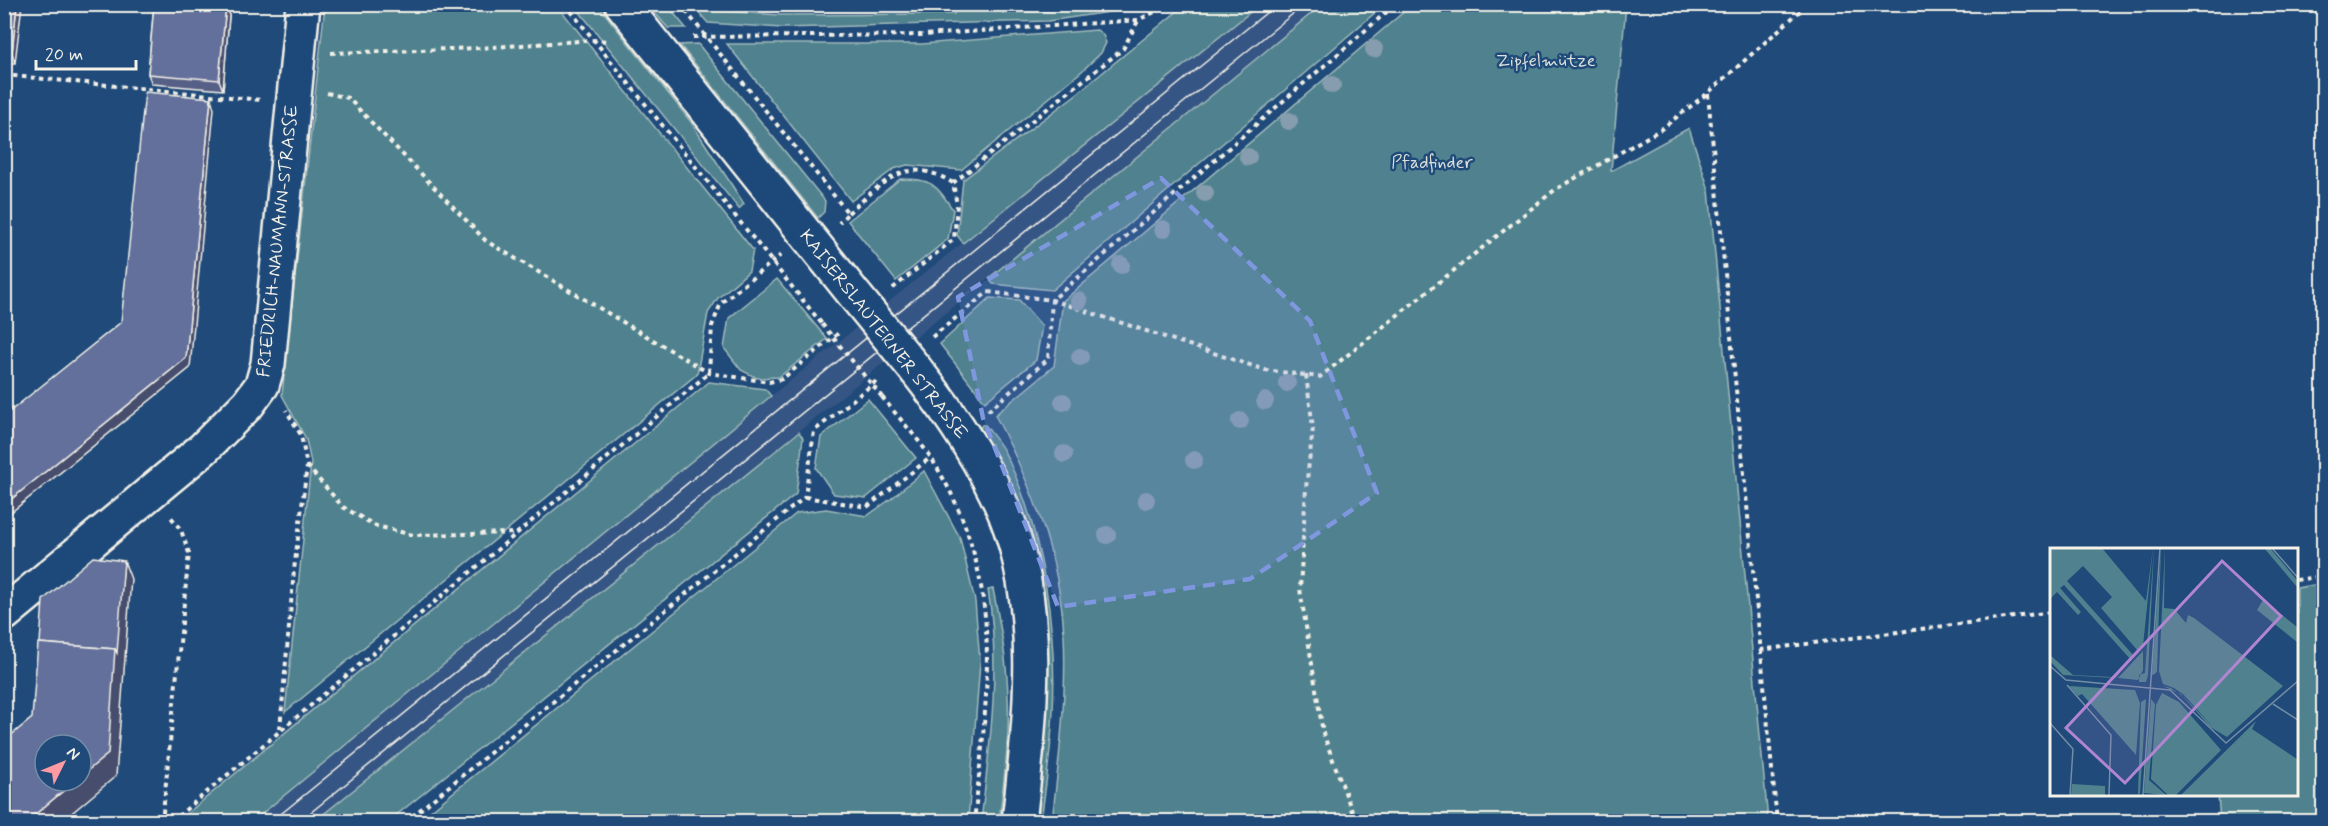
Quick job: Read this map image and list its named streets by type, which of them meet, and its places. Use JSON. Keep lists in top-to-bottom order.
{
  "streets": {
    "main road": ["FRIEDRICH-NAUMANN-STRASSE", "KAISERSLAUTERNER STRASSE"]
  },
  "parks": ["Zipfelmütze", "Pfadfinder"],
  "scale_bar": "20 m",
  "north": "top right"
}
